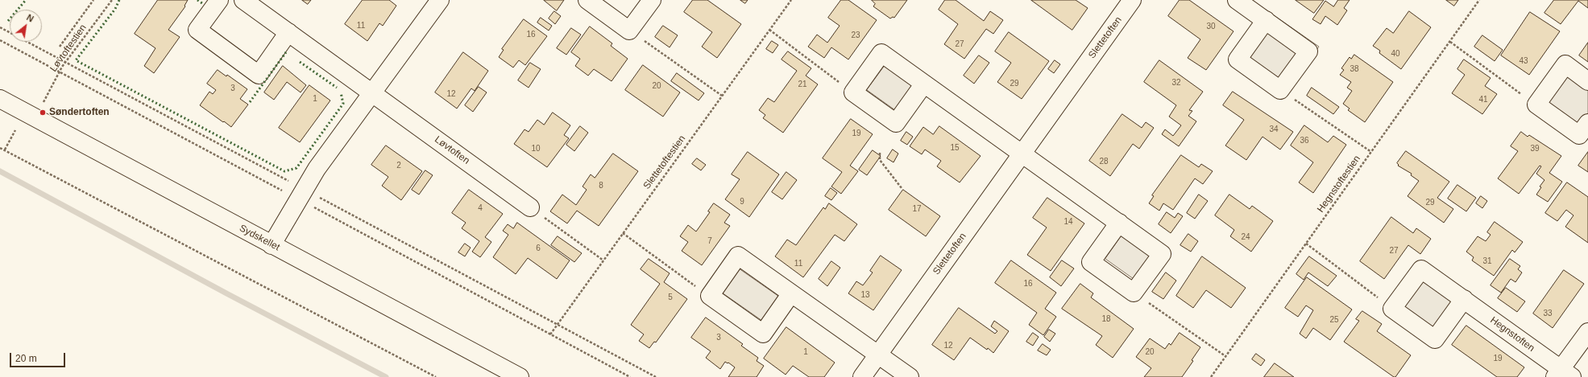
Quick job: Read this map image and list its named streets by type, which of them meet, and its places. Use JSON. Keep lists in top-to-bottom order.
{
  "streets": {
    "street": [
      "Slettetoften",
      "Løvtoften",
      "Sydskellet",
      "Hegnstoften"
    ],
    "path": ["Løvtoftestien", "Slettetoftestien", "Hegnstoftestien"]
  },
  "places": ["Søndertoften"],
  "house_numbers": [
    "11",
    "30",
    "16",
    "23",
    "27",
    "40",
    "43",
    "38",
    "32",
    "29",
    "21",
    "20",
    "3",
    "12",
    "1",
    "41",
    "34",
    "19",
    "36",
    "15",
    "10",
    "39",
    "28",
    "2",
    "8",
    "9",
    "29",
    "4",
    "17",
    "14",
    "24",
    "7",
    "6",
    "27",
    "31",
    "11",
    "16",
    "13",
    "5",
    "33",
    "18",
    "25",
    "3",
    "12",
    "1",
    "20",
    "19"
  ],
  "scale_bar": "20 m",
  "north": "top right"
}
